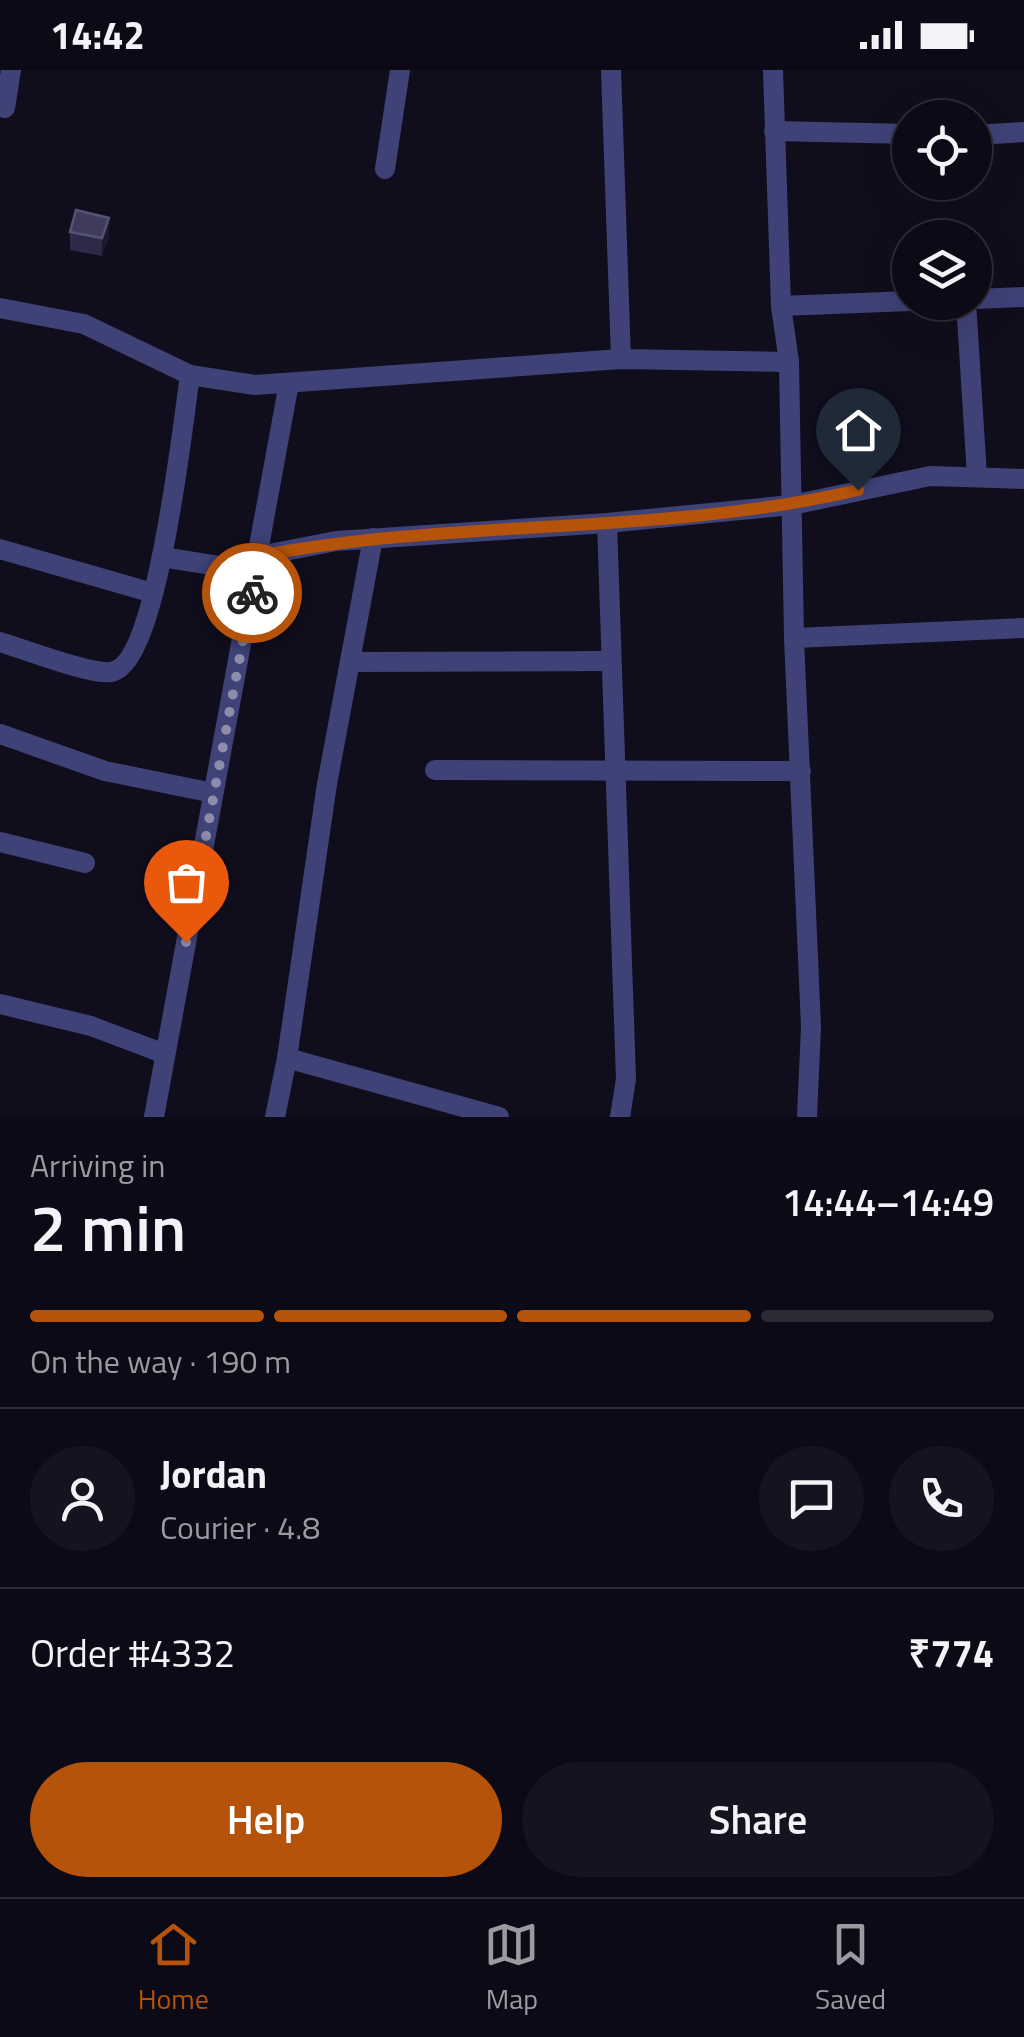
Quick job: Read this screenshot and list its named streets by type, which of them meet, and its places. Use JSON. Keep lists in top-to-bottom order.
{
  "page": {
    "status": "14:42",
    "heading": ["2 min", "Arriving in", "14:44–14:49"],
    "panel": [
      "Jordan",
      "Courier · 4.8",
      "Order #4332",
      "₹774"
    ],
    "bar": "On the way · 190 m",
    "buttons": ["Help", "Share"],
    "tabs": ["Home", "Map", "Saved"]
  }
}
